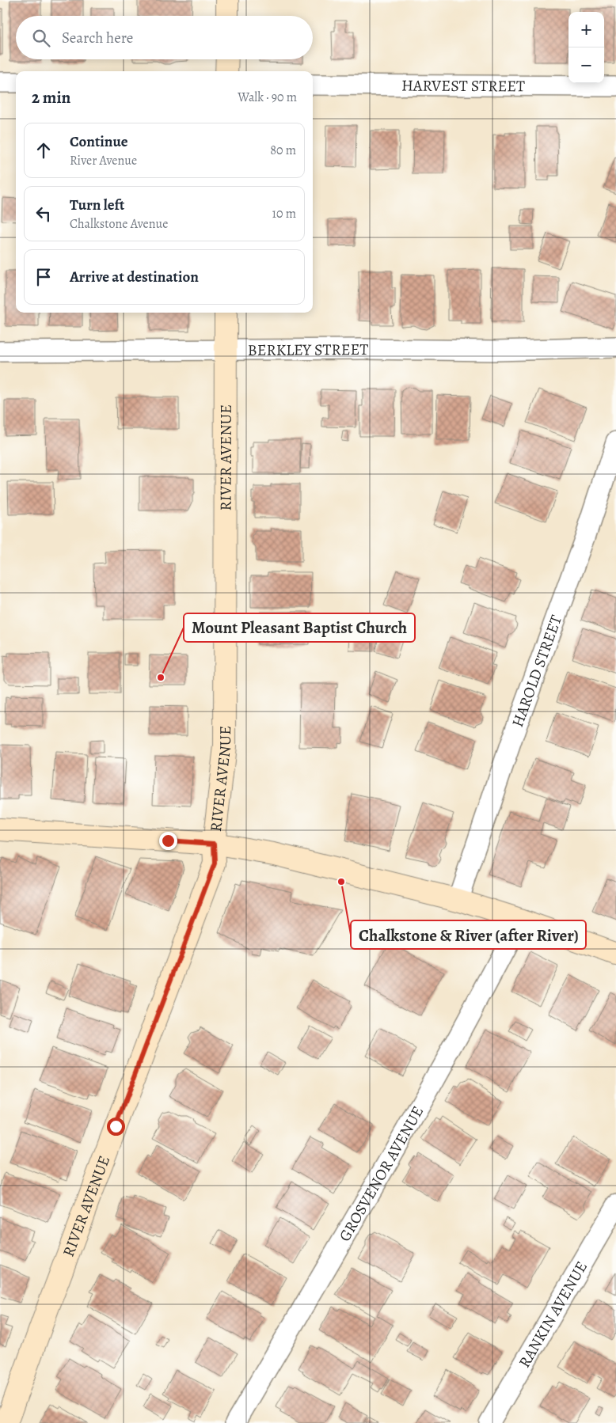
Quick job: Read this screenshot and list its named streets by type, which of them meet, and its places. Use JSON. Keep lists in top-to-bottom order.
{
  "streets": {
    "street": [
      "HARVEST STREET",
      "BERKLEY STREET",
      "RIVER AVENUE",
      "HAROLD STREET",
      "GROSVENOR AVENUE",
      "RANKIN AVENUE"
    ]
  },
  "crossings": [
    ["BERKLEY STREET", "RIVER AVENUE"]
  ],
  "places": ["Mount Pleasant Baptist Church", "Chalkstone & River (after River)"],
  "page": {
    "map_buttons": ["+", "−"],
    "search": "Search here",
    "heading": ["2 min", "Walk · 90 m"],
    "list": [
      ["Continue", "River Avenue", "80 m"],
      ["Turn left", "Chalkstone Avenue", "10 m"],
      "Arrive at destination"
    ]
  }
}
